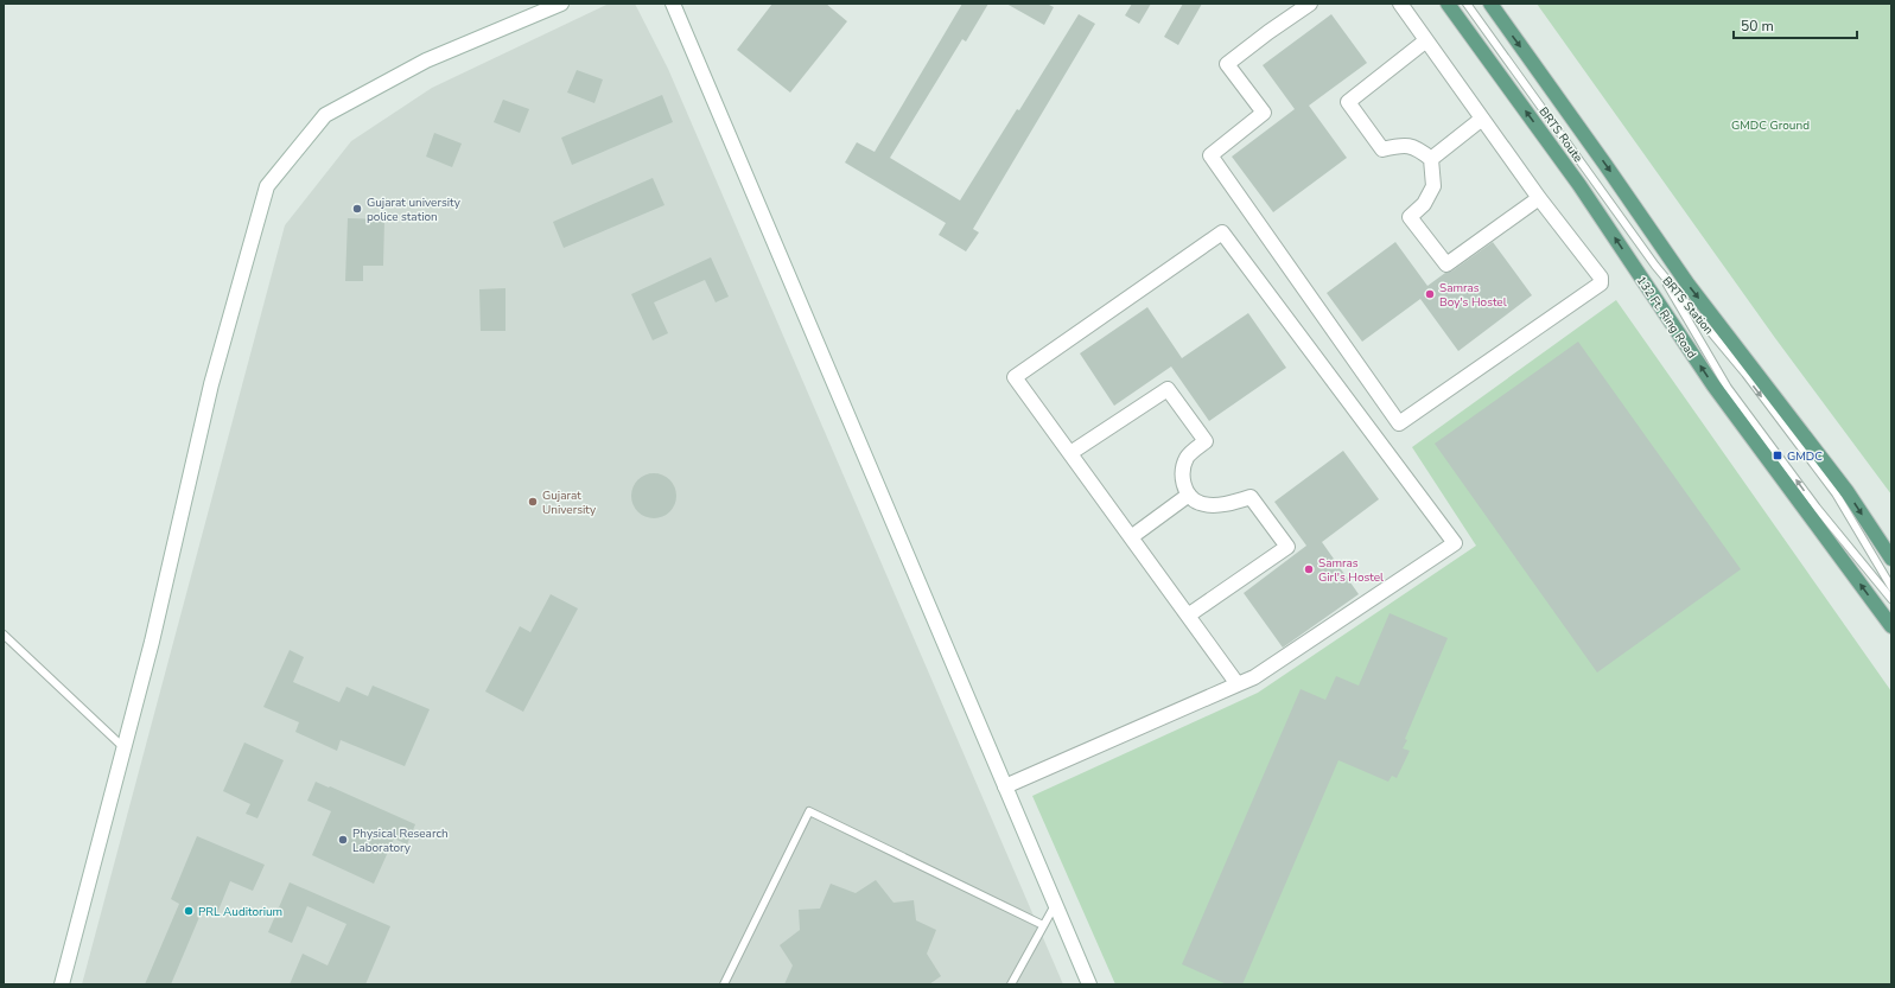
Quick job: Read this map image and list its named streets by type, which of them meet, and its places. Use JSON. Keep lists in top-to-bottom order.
{
  "streets": {
    "main road": ["132 Ft. Ring Road"],
    "lane": ["BRTS Route", "BRTS Station"]
  },
  "crossings": [
    ["BRTS Route", "BRTS Station"]
  ],
  "parks": ["GMDC Ground"],
  "places": {
    "other": [
      "Gujarat university police station",
      "Samras Boy's Hostel",
      "Gujarat University",
      "Samras Girl's Hostel",
      "Physical Research Laboratory",
      "PRL Auditorium"
    ],
    "transit": ["GMDC"]
  },
  "scale_bar": "50 m"
}
